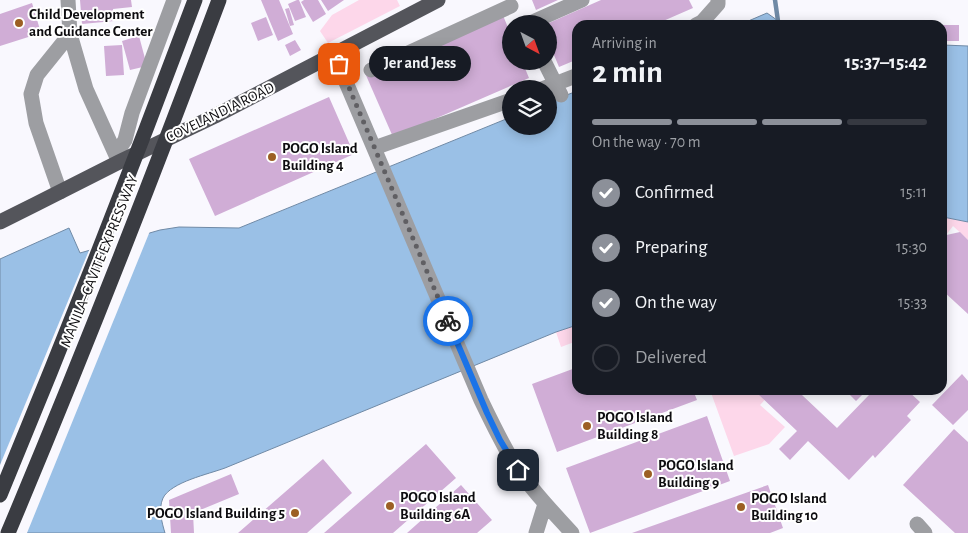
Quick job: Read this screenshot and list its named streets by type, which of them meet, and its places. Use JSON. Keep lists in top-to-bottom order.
{
  "streets": {
    "highway": ["MANILA–CAVITE EXPRESSWAY"],
    "main road": ["COVELANDIA ROAD"]
  },
  "places": [
    "Child Development and Guidance Center",
    "Jer and Jess",
    "POGO Island Building 4",
    "POGO Island Building 8",
    "POGO Island Building 9",
    "POGO Island Building 6A",
    "POGO Island Building 10",
    "POGO Island Building 5"
  ],
  "north": "bottom right",
  "page": {
    "heading": ["2 min", "Arriving in", "15:37–15:42"],
    "bubble": "Jer and Jess",
    "bar": "On the way · 70 m",
    "list": [
      ["Confirmed", "15:11"],
      ["Preparing", "15:30"],
      ["On the way", "15:33"],
      "Delivered"
    ]
  }
}
